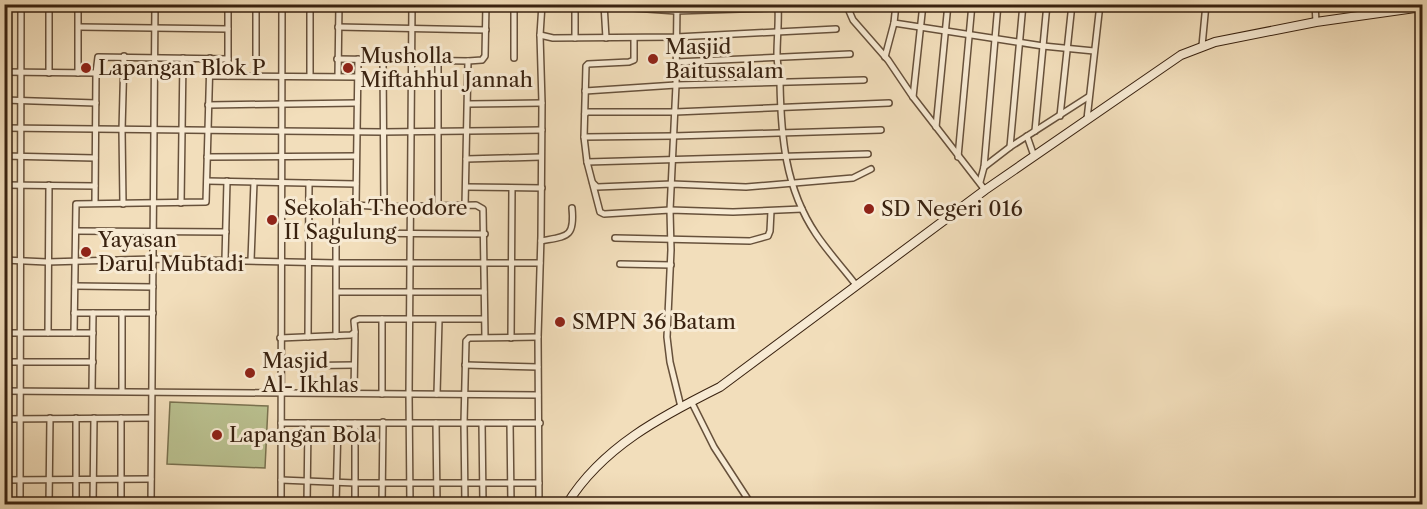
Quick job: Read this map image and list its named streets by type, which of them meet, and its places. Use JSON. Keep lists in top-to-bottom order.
{
  "places": [
    "Masjid Baitussalam",
    "Lapangan Blok P",
    "Musholla Miftahhul Jannah",
    "SD Negeri 016",
    "Sekolah Theodore II Sagulung",
    "Yayasan Darul Mubtadi",
    "SMPN 36 Batam",
    "Masjid Al- Ikhlas",
    "Lapangan Bola"
  ]
}
